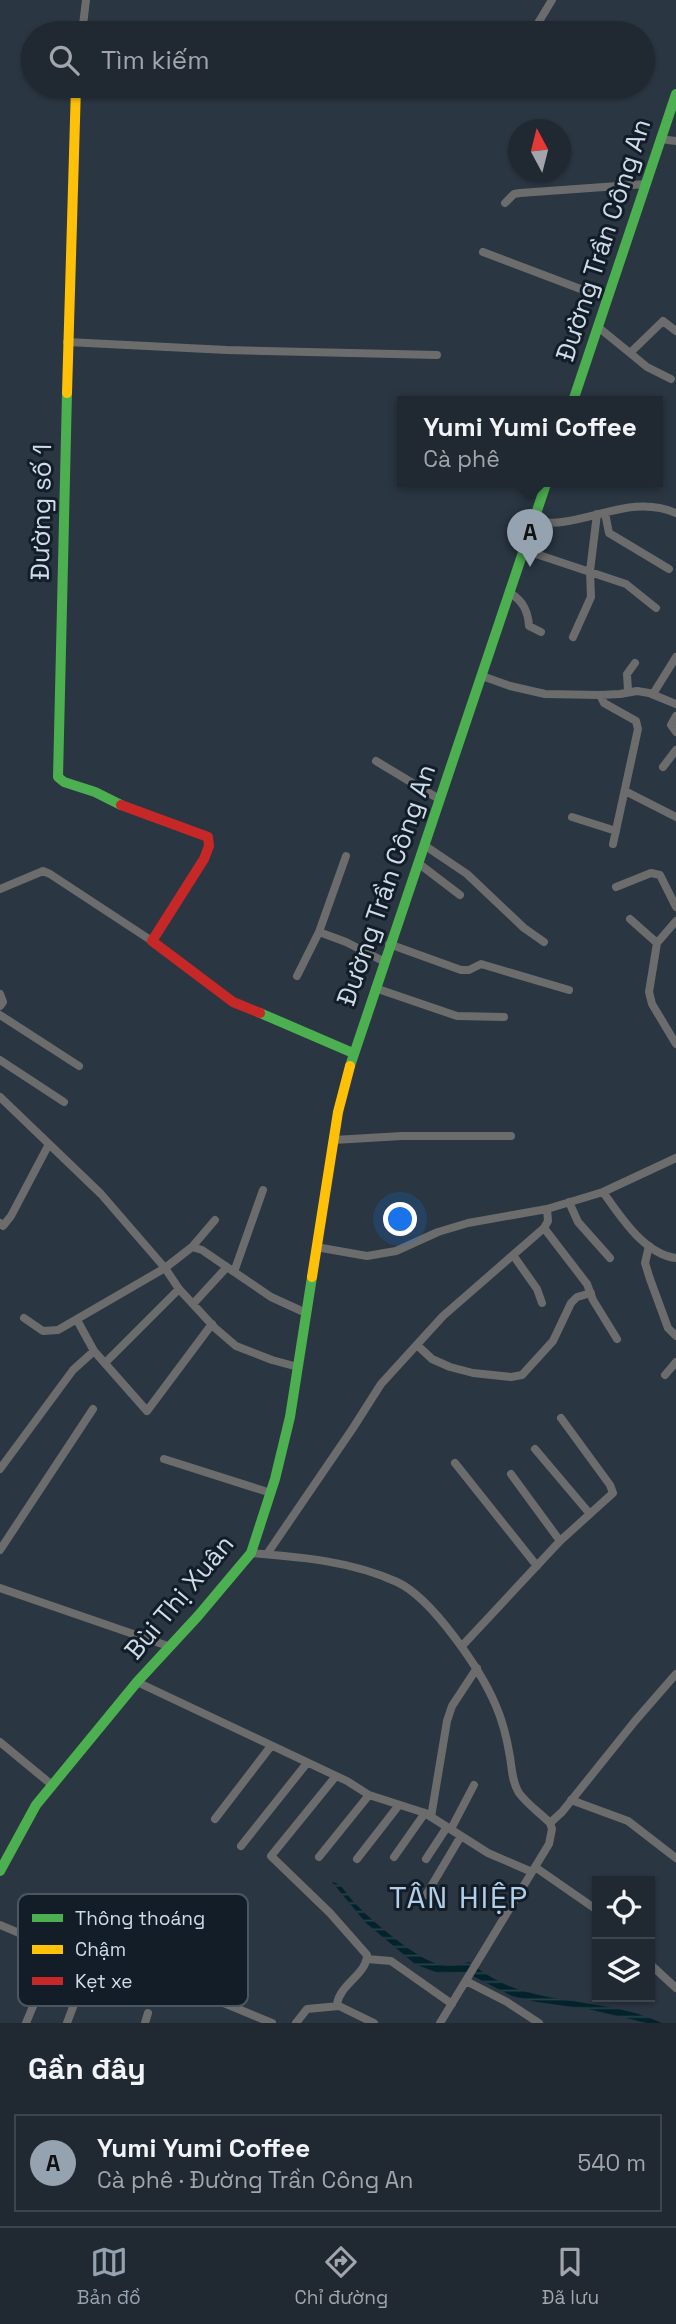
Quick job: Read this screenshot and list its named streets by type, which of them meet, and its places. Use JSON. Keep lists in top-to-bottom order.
{
  "streets": {
    "main road": ["Đường Trần Công An", "Đường số 1", "Bùi Thị Xuân"]
  },
  "crossings": [
    ["Đường Trần Công An", "Bùi Thị Xuân"]
  ],
  "districts": ["TÂN HIỆP"],
  "legend": ["Thông thoáng", "Chậm", "Kẹt xe"],
  "north": "top",
  "page": {
    "search": "Tìm kiếm",
    "popup": ["Yumi Yumi Coffee", "Cà phê"],
    "pins": "A",
    "heading": "Gần đây",
    "list": [
      {
        "mark": "A",
        "name": "Yumi Yumi Coffee",
        "note": "Cà phê · Đường Trần Công An",
        "value": "540 m"
      }
    ],
    "nav": ["Bản đồ", "Chỉ đường", "Đã lưu"]
  }
}
